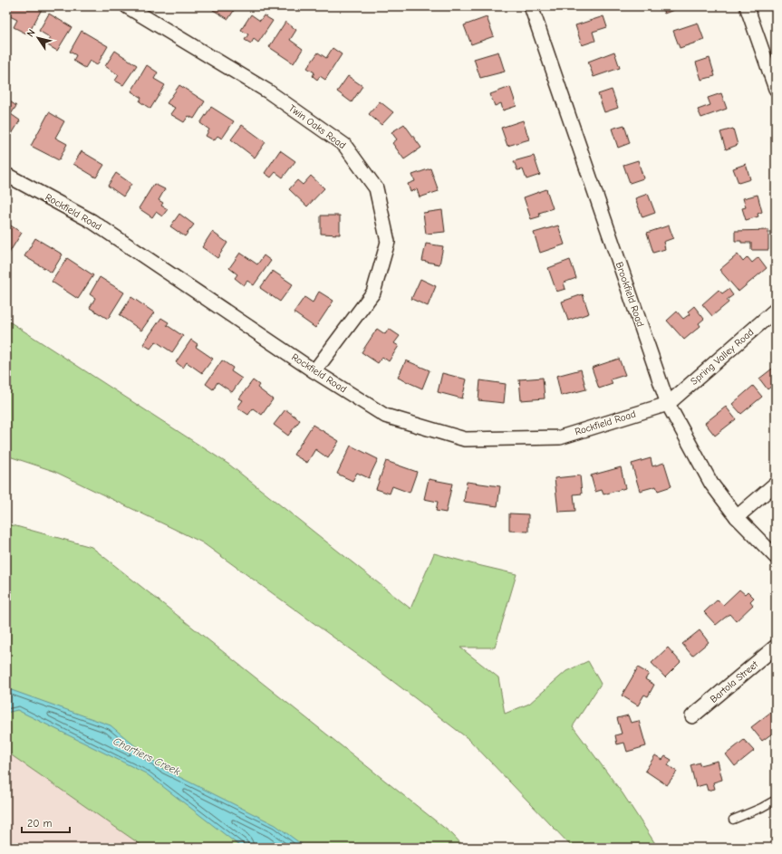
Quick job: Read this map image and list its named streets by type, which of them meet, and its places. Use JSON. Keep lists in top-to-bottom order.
{
  "streets": {
    "street": [
      "Twin Oaks Road",
      "Rockfield Road",
      "Brookfield Road",
      "Spring Valley Road",
      "Bartola Street"
    ]
  },
  "crossings": [
    ["Twin Oaks Road", "Rockfield Road"],
    ["Rockfield Road", "Brookfield Road"],
    ["Rockfield Road", "Spring Valley Road"],
    ["Brookfield Road", "Spring Valley Road"]
  ],
  "water": ["Chartiers Creek"],
  "scale_bar": "20 m",
  "north": "top left"
}
